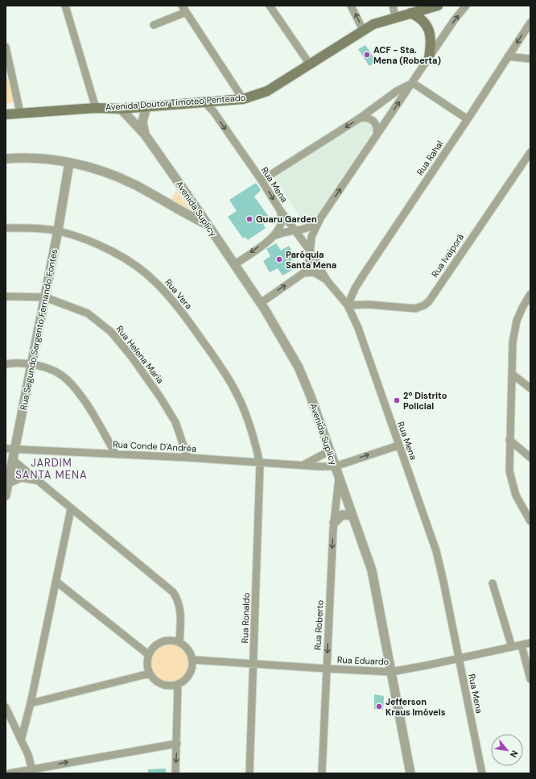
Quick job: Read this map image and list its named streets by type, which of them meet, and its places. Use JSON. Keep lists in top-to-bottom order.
{
  "streets": {
    "main road": ["Avenida Doutor Timoteo Penteado"],
    "street": [
      "Rua Rahal",
      "Rua Mena",
      "Avenida Suplicy",
      "Rua Ivaiporã",
      "Rua Vera",
      "Rua Segundo Sargento Fernando Fontes",
      "Rua Helena Maria",
      "Rua Conde D'Andréa",
      "Rua Ronaldo",
      "Rua Roberto",
      "Rua Eduardo"
    ]
  },
  "crossings": [
    ["Avenida Doutor Timoteo Penteado", "Rua Mena"],
    ["Avenida Doutor Timoteo Penteado", "Avenida Suplicy"],
    ["Rua Rahal", "Rua Mena"],
    ["Rua Rahal", "Rua Ivaiporã"],
    ["Rua Mena", "Rua Ivaiporã"],
    ["Rua Mena", "Rua Eduardo"],
    ["Avenida Suplicy", "Rua Conde D'Andréa"],
    ["Avenida Suplicy", "Rua Roberto"],
    ["Avenida Suplicy", "Rua Eduardo"],
    ["Rua Vera", "Rua Segundo Sargento Fernando Fontes"],
    ["Rua Vera", "Rua Conde D'Andréa"],
    ["Rua Vera", "Rua Ronaldo"],
    ["Rua Segundo Sargento Fernando Fontes", "Rua Helena Maria"],
    ["Rua Segundo Sargento Fernando Fontes", "Rua Conde D'Andréa"],
    ["Rua Helena Maria", "Rua Conde D'Andréa"],
    ["Rua Conde D'Andréa", "Rua Ronaldo"],
    ["Rua Ronaldo", "Rua Eduardo"],
    ["Rua Roberto", "Rua Eduardo"]
  ],
  "one_way": ["Rua Roberto"],
  "districts": ["JARDIM SANTA MENA"],
  "places": [
    "ACF - Sta. Mena (Roberta)",
    "Guaru Garden",
    "Paróquia Santa Mena",
    "2º Distrito Policial",
    "Jefferson Kraus Imóveis"
  ],
  "north": "bottom right"
}
